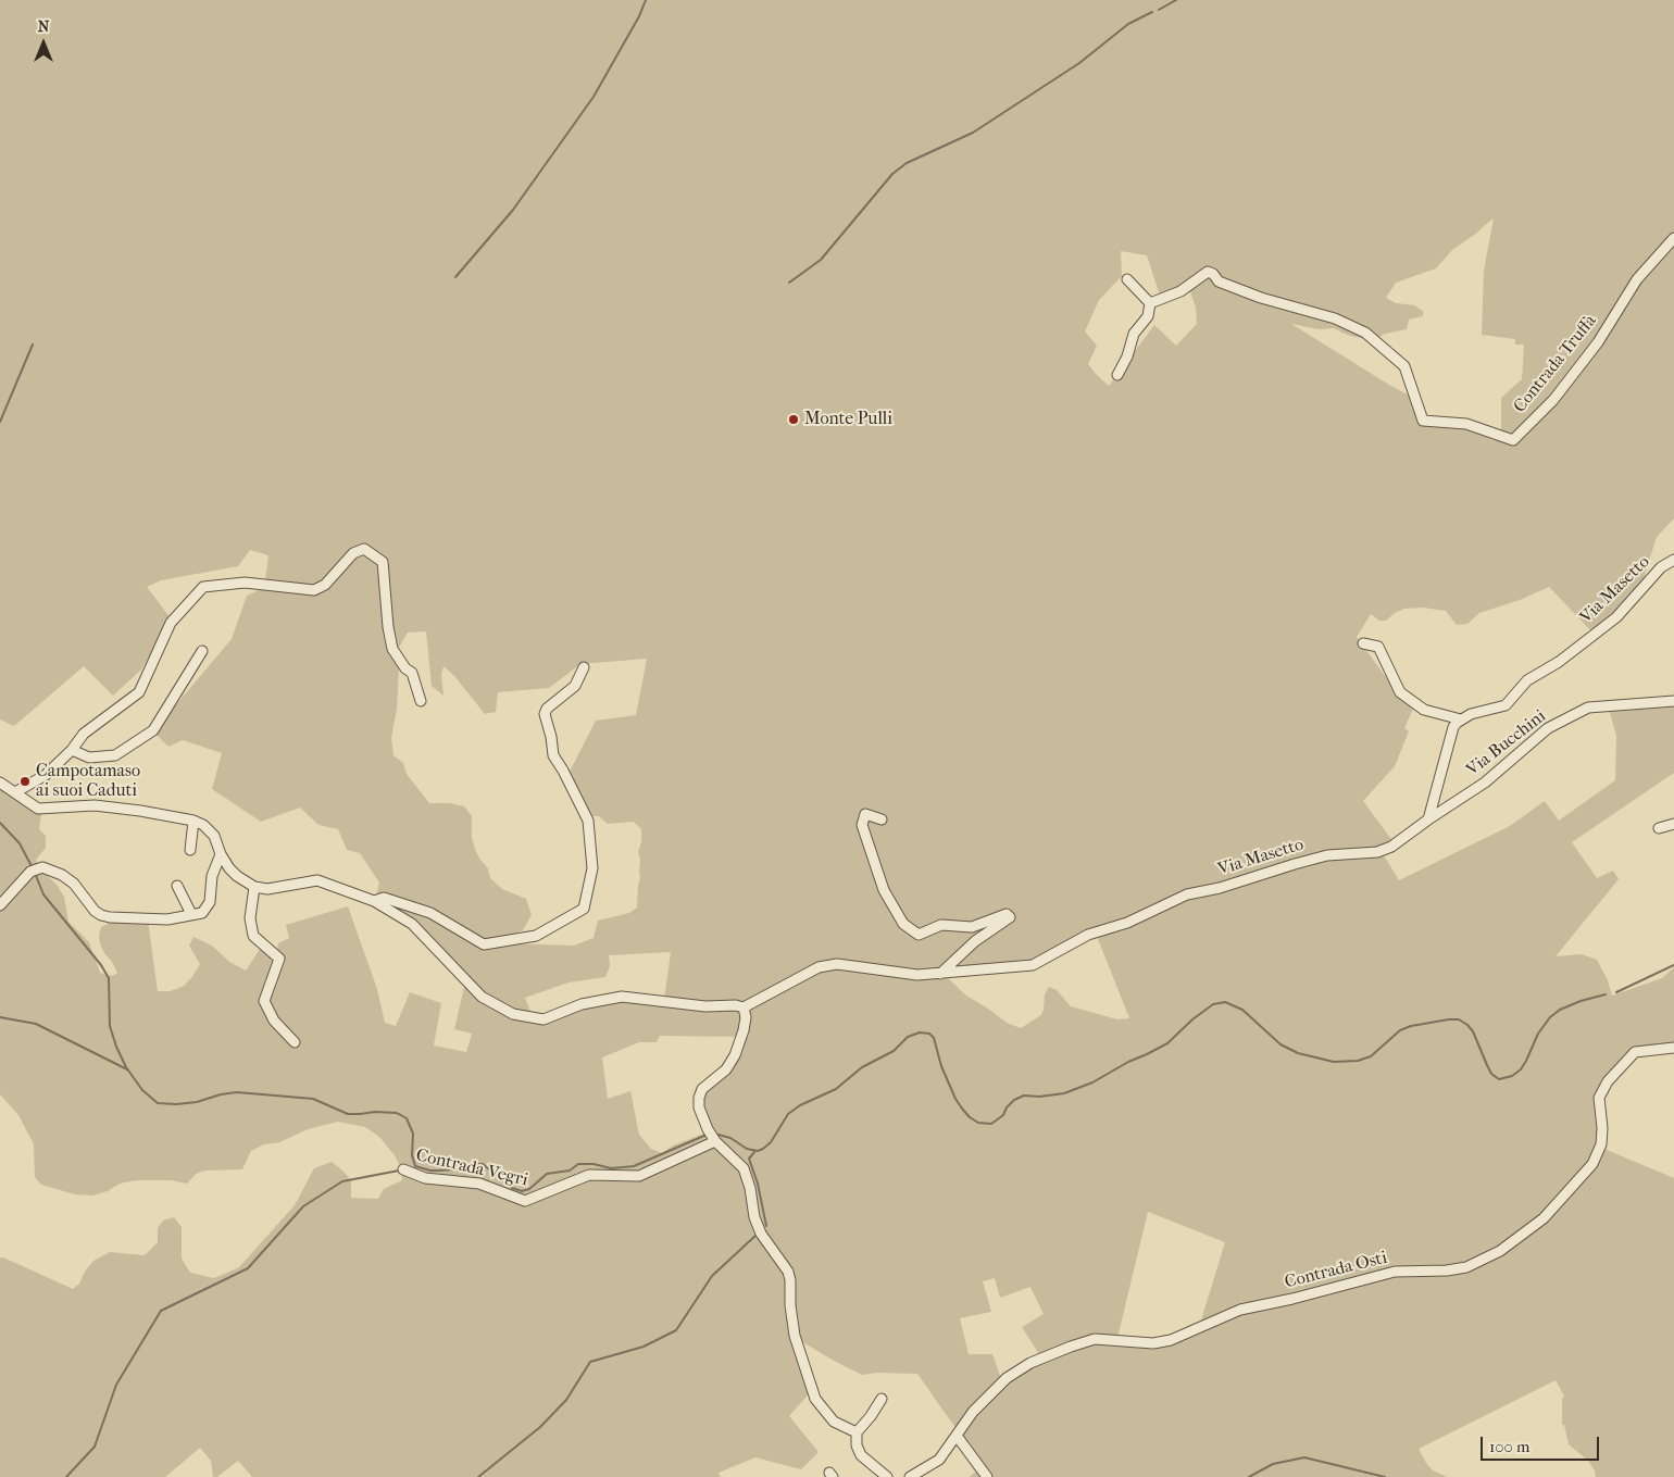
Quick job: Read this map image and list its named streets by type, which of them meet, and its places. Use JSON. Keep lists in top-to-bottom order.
{
  "streets": {
    "street": [
      "Contrada Truffa",
      "Via Masetto",
      "Via Bucchini",
      "Contrada Vegri",
      "Contrada Osti"
    ]
  },
  "crossings": [
    ["Via Masetto", "Via Bucchini"]
  ],
  "places": ["Monte Pulli", "Campotamaso ai suoi Caduti"],
  "scale_bar": "100 m",
  "north": "top"
}
